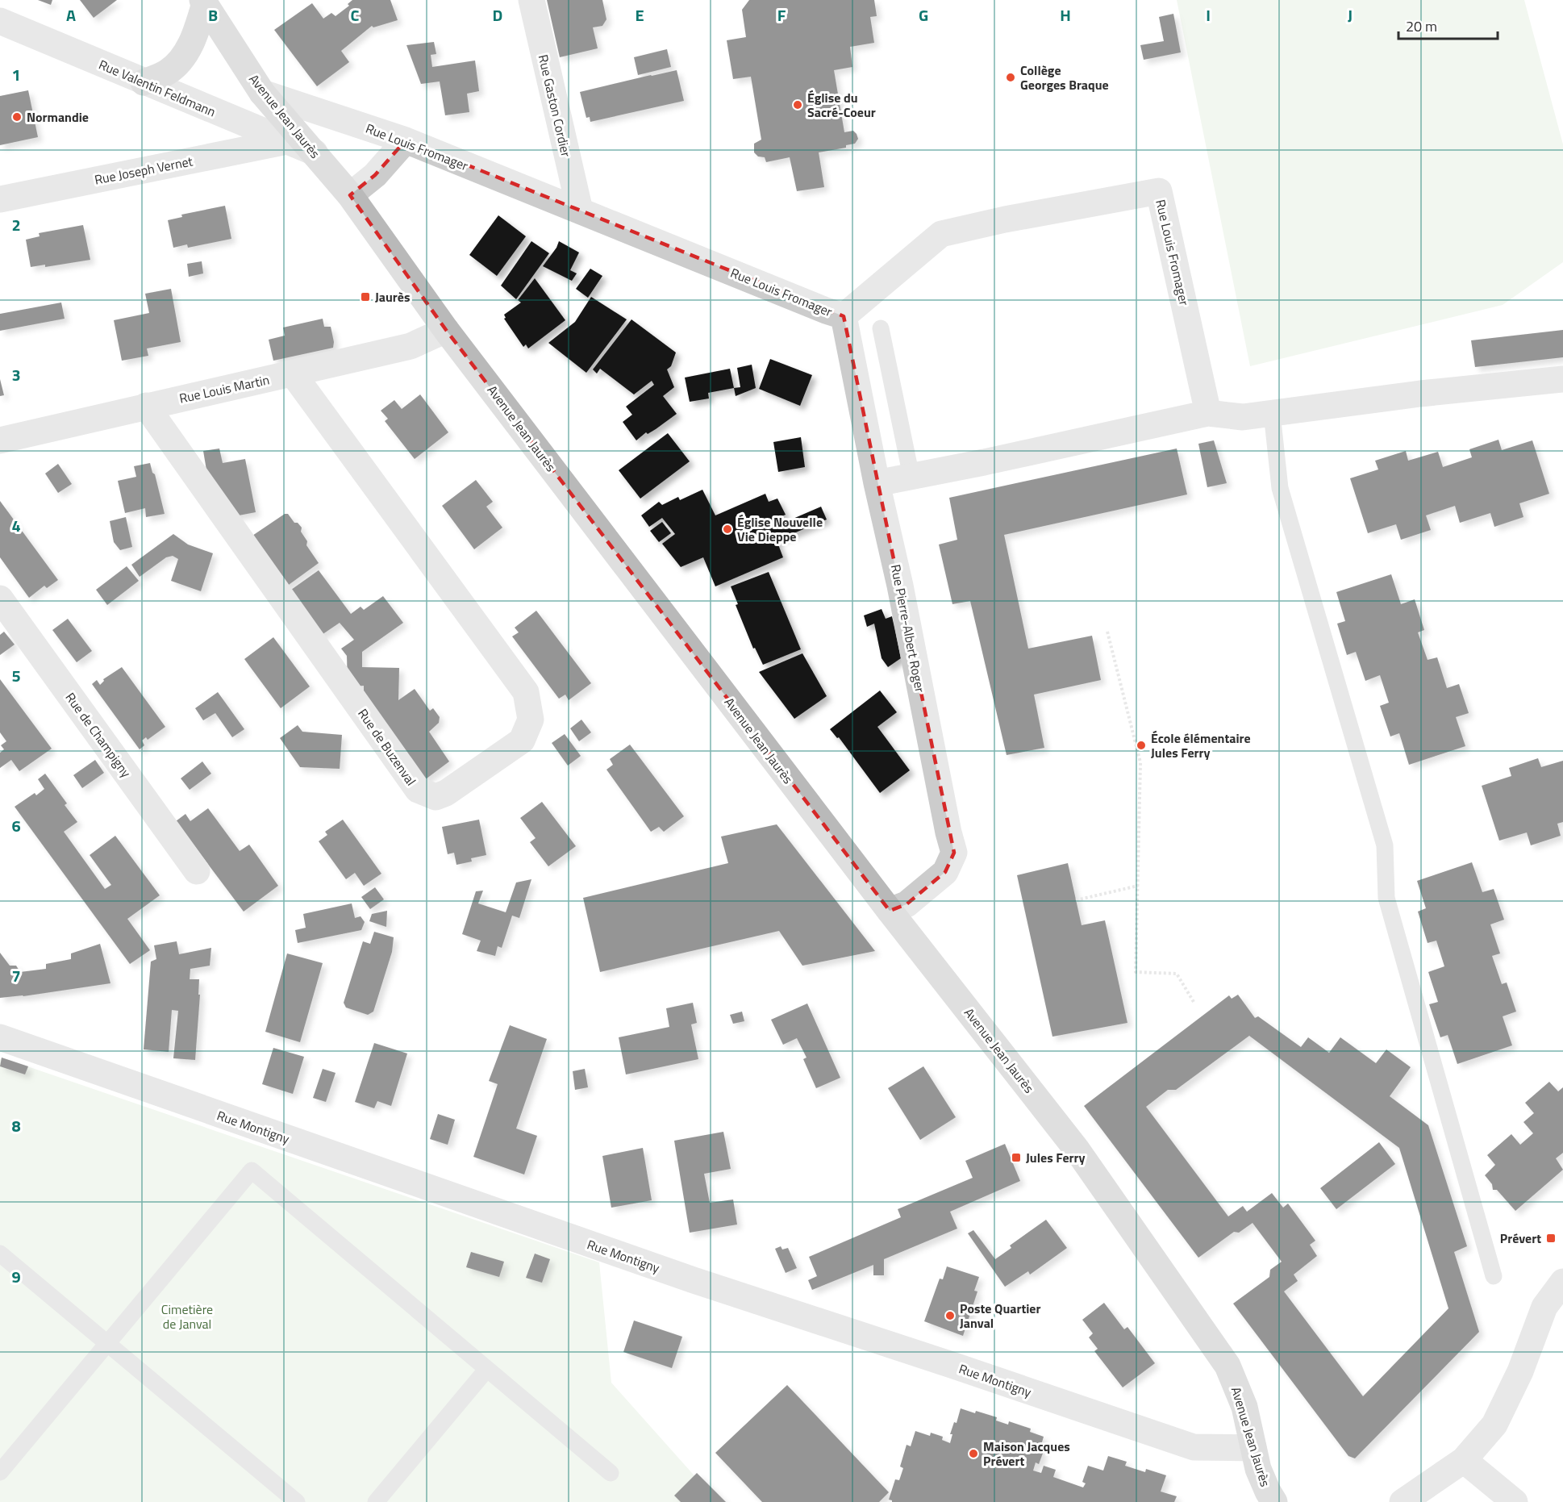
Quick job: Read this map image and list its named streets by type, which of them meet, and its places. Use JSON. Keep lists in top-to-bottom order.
{
  "streets": {
    "street": [
      "Rue Valentin Feldmann",
      "Rue Gaston Cordier",
      "Avenue Jean Jaurès",
      "Rue Louis Fromager",
      "Rue Joseph Vernet",
      "Rue Louis Martin",
      "Rue Pierre-Albert Roger",
      "Rue de Champigny",
      "Rue de Buzenval",
      "Rue Montigny"
    ]
  },
  "crossings": [
    ["Rue Valentin Feldmann", "Avenue Jean Jaurès"],
    ["Rue Valentin Feldmann", "Rue Joseph Vernet"],
    ["Rue Gaston Cordier", "Rue Louis Fromager"],
    ["Avenue Jean Jaurès", "Rue Louis Fromager"],
    ["Avenue Jean Jaurès", "Rue Louis Martin"],
    ["Avenue Jean Jaurès", "Rue Pierre-Albert Roger"],
    ["Avenue Jean Jaurès", "Rue Montigny"],
    ["Rue Louis Fromager", "Rue Pierre-Albert Roger"],
    ["Rue Louis Martin", "Rue de Buzenval"]
  ],
  "parks": ["Cimetière de Janval"],
  "places": {
    "other": [
      "Collège Georges Braque",
      "Église du Sacré-Coeur",
      "Normandie",
      "Église Nouvelle Vie Dieppe",
      "École élémentaire Jules Ferry",
      "Poste Quartier Janval",
      "Maison Jacques Prévert"
    ],
    "transit": ["Jaurès", "Jules Ferry", "Prévert"]
  },
  "scale_bar": "20 m",
  "grid": {
    "columns": [
      "A",
      "B",
      "C",
      "D",
      "E",
      "F",
      "G",
      "H",
      "I",
      "J"
    ],
    "rows": [
      "1",
      "2",
      "3",
      "4",
      "5",
      "6",
      "7",
      "8",
      "9"
    ]
  }
}
